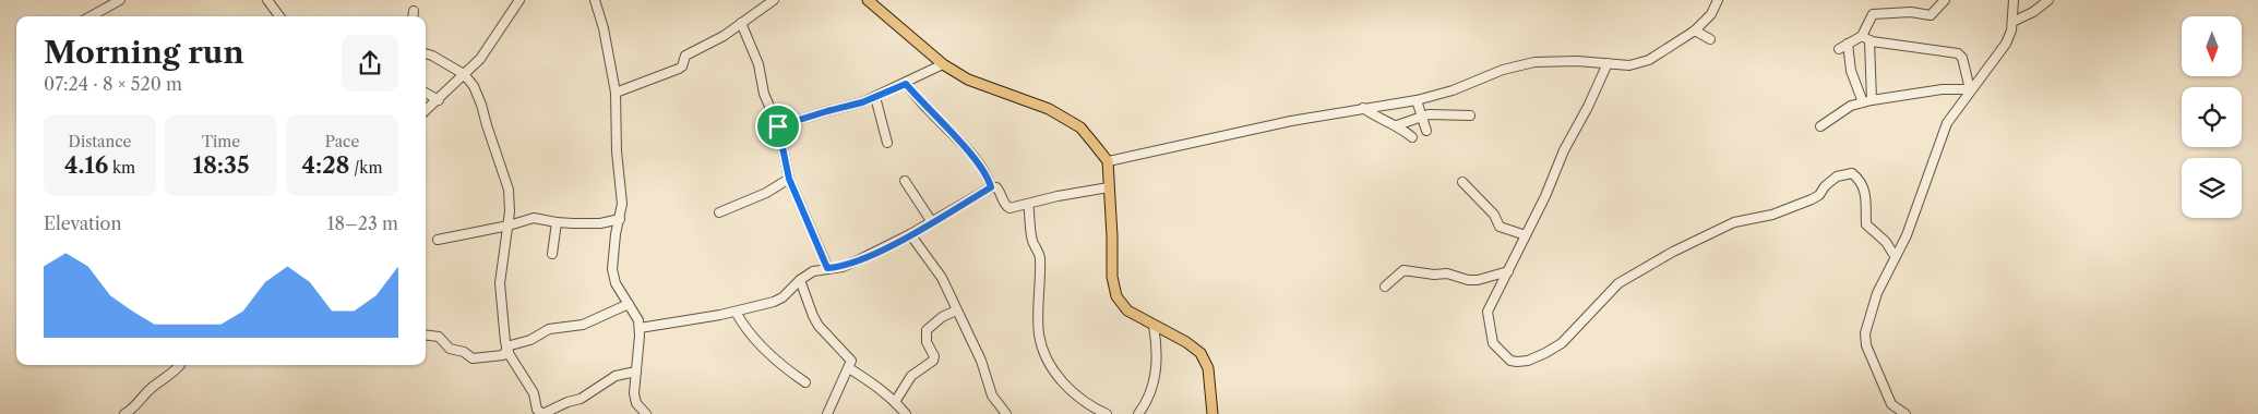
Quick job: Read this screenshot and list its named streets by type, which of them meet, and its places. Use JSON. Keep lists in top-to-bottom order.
{
  "north": "bottom",
  "page": {
    "heading": ["Morning run", "07:24 · 8 × 520 m"],
    "stats": [
      ["Distance", "4.16 km"],
      ["Time", "18:35"],
      ["Pace", "4:28 /km"]
    ],
    "chart": ["Elevation", "18–23 m"]
  }
}
